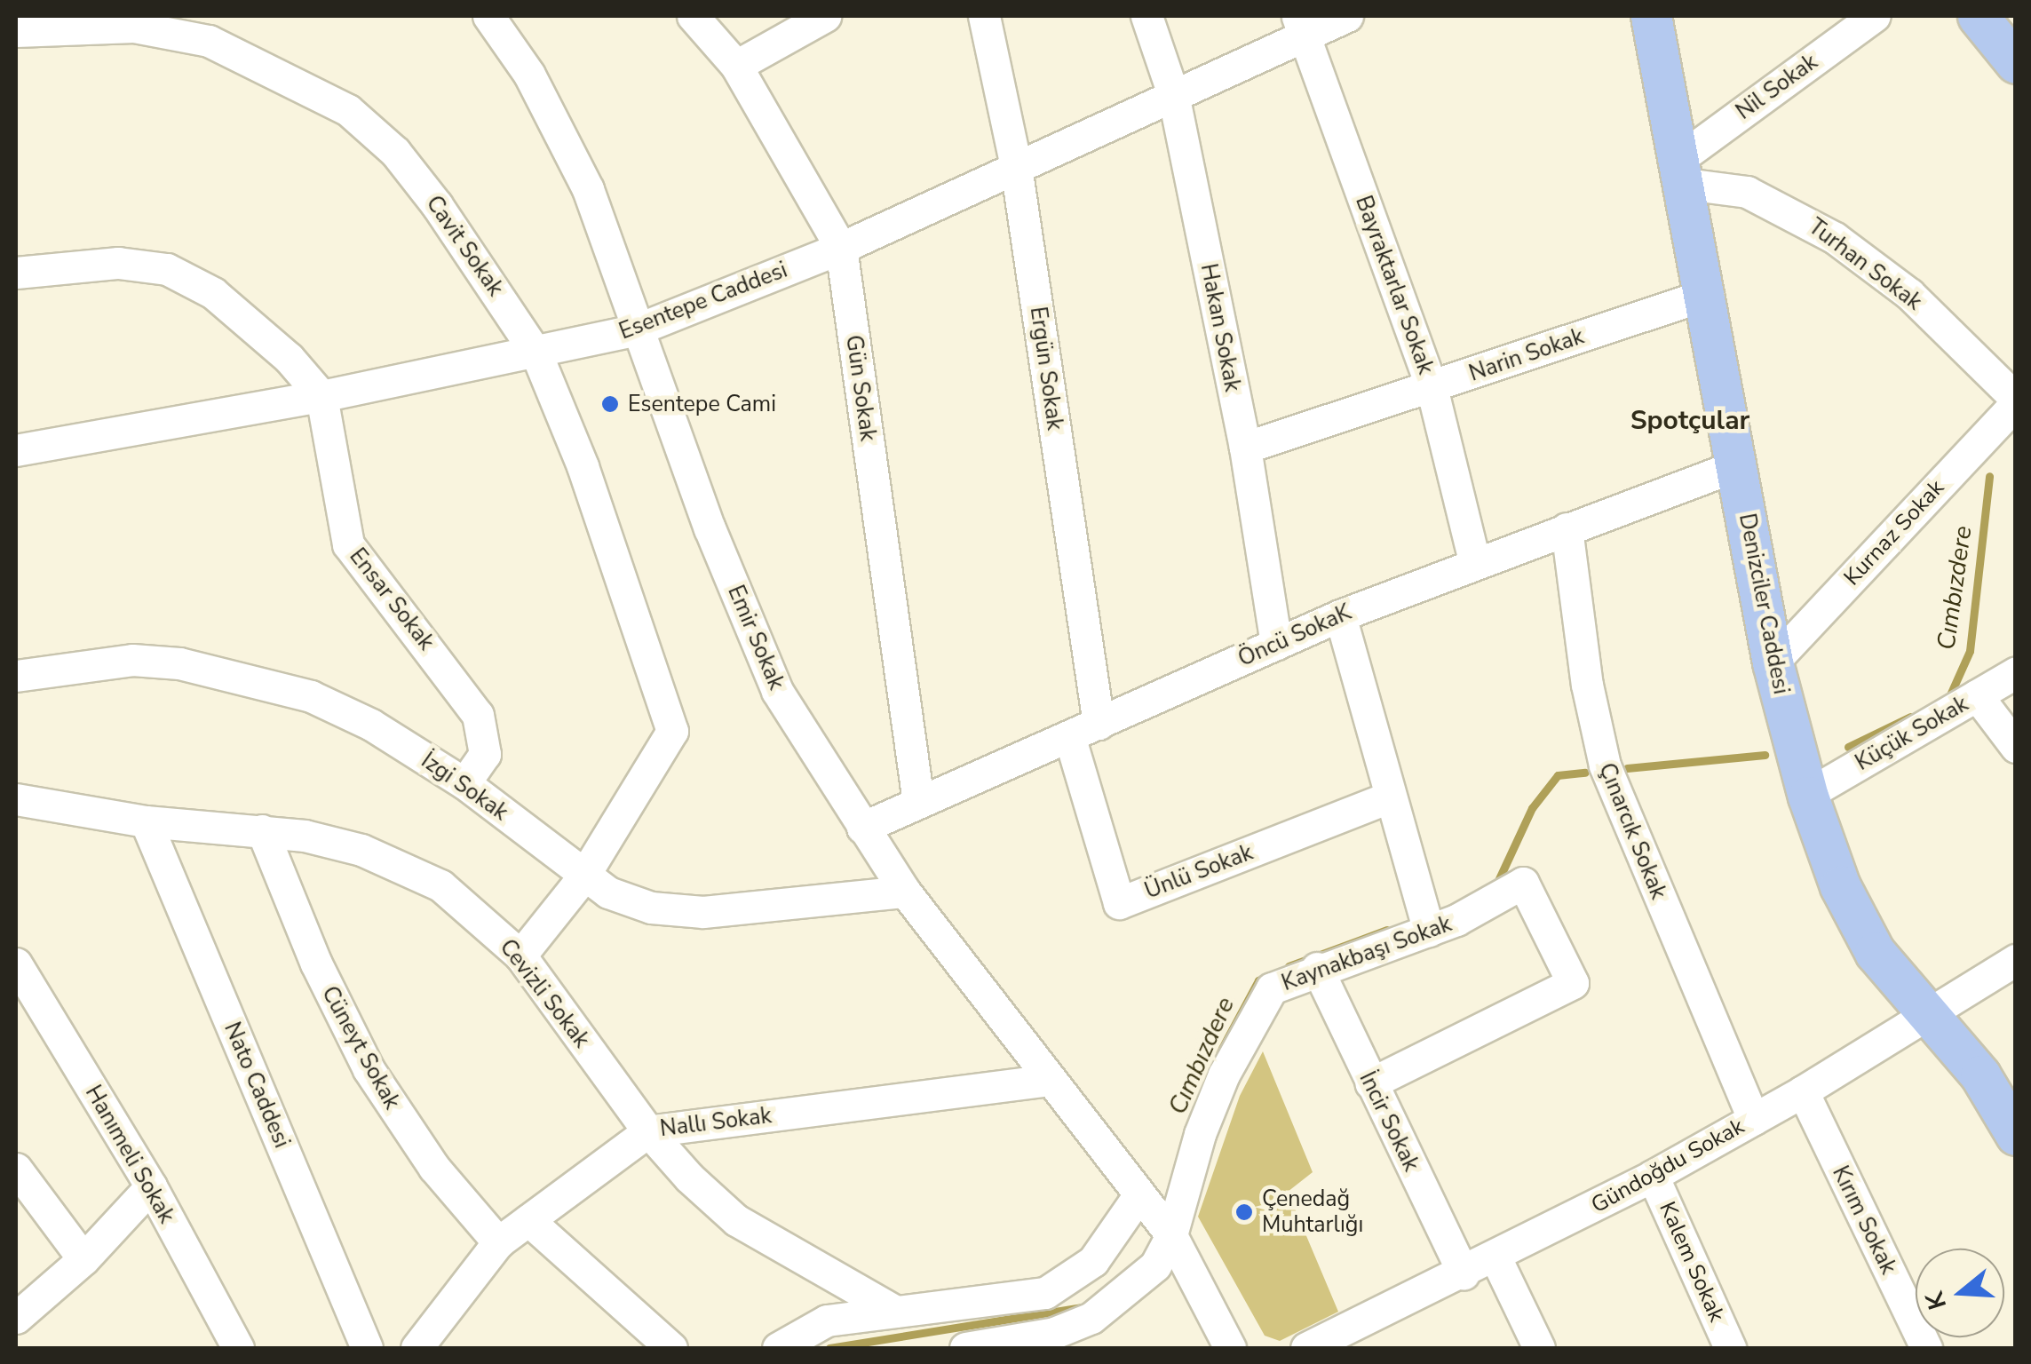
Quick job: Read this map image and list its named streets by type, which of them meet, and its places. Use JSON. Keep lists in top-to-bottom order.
{
  "streets": {
    "main road": ["Denizciler Caddesi"],
    "street": [
      "Nil Sokak",
      "Cavit Sokak",
      "Turhan Sokak",
      "Bayraktarlar Sokak",
      "Esentepe Caddesi",
      "Hakan Sokak",
      "Narin Sokak",
      "Ergün Sokak",
      "Gün Sokak",
      "Kurnaz Sokak",
      "Ensar Sokak",
      "Öncü SokaK",
      "Emir Sokak",
      "Küçük Sokak",
      "İzgi Sokak",
      "Çınarcık Sokak",
      "Ünlü Sokak",
      "Kaynakbaşı Sokak",
      "Cevizli Sokak",
      "Cüneyt Sokak",
      "Nato Caddesi",
      "İncir Sokak",
      "Nallı Sokak",
      "Hanımeli Sokak",
      "Gündoğdu Sokak",
      "Kırım Sokak",
      "Kalem Sokak"
    ]
  },
  "crossings": [
    ["Nil Sokak", "Turhan Sokak"],
    ["Nil Sokak", "Denizciler Caddesi"],
    ["Cavit Sokak", "Esentepe Caddesi"],
    ["Cavit Sokak", "İzgi Sokak"],
    ["Turhan Sokak", "Kurnaz Sokak"],
    ["Turhan Sokak", "Denizciler Caddesi"],
    ["Bayraktarlar Sokak", "Esentepe Caddesi"],
    ["Bayraktarlar Sokak", "Narin Sokak"],
    ["Bayraktarlar Sokak", "Öncü SokaK"],
    ["Esentepe Caddesi", "Hakan Sokak"],
    ["Esentepe Caddesi", "Ergün Sokak"],
    ["Esentepe Caddesi", "Gün Sokak"],
    ["Esentepe Caddesi", "Ensar Sokak"],
    ["Esentepe Caddesi", "Emir Sokak"],
    ["Hakan Sokak", "Narin Sokak"],
    ["Hakan Sokak", "Öncü SokaK"],
    ["Narin Sokak", "Denizciler Caddesi"],
    ["Ergün Sokak", "Öncü SokaK"],
    ["Gün Sokak", "Öncü SokaK"],
    ["Kurnaz Sokak", "Denizciler Caddesi"],
    ["Ensar Sokak", "İzgi Sokak"],
    ["Denizciler Caddesi", "Öncü SokaK"],
    ["Denizciler Caddesi", "Küçük Sokak"],
    ["Denizciler Caddesi", "Gündoğdu Sokak"],
    ["Öncü SokaK", "Emir Sokak"],
    ["Öncü SokaK", "Çınarcık Sokak"],
    ["Öncü SokaK", "Ünlü Sokak"],
    ["Emir Sokak", "İzgi Sokak"],
    ["Emir Sokak", "Kaynakbaşı Sokak"],
    ["Emir Sokak", "Nallı Sokak"],
    ["Çınarcık Sokak", "Gündoğdu Sokak"],
    ["Kaynakbaşı Sokak", "İncir Sokak"],
    ["Cevizli Sokak", "Cüneyt Sokak"],
    ["Cevizli Sokak", "Nato Caddesi"],
    ["Cevizli Sokak", "Nallı Sokak"],
    ["Cüneyt Sokak", "Nallı Sokak"],
    ["İncir Sokak", "Gündoğdu Sokak"],
    ["Gündoğdu Sokak", "Kırım Sokak"],
    ["Gündoğdu Sokak", "Kalem Sokak"]
  ],
  "districts": ["Spotçular"],
  "water": ["Cımbızdere"],
  "places": ["Esentepe Cami", "Çenedağ Muhtarlığı"],
  "north": "left"
}
